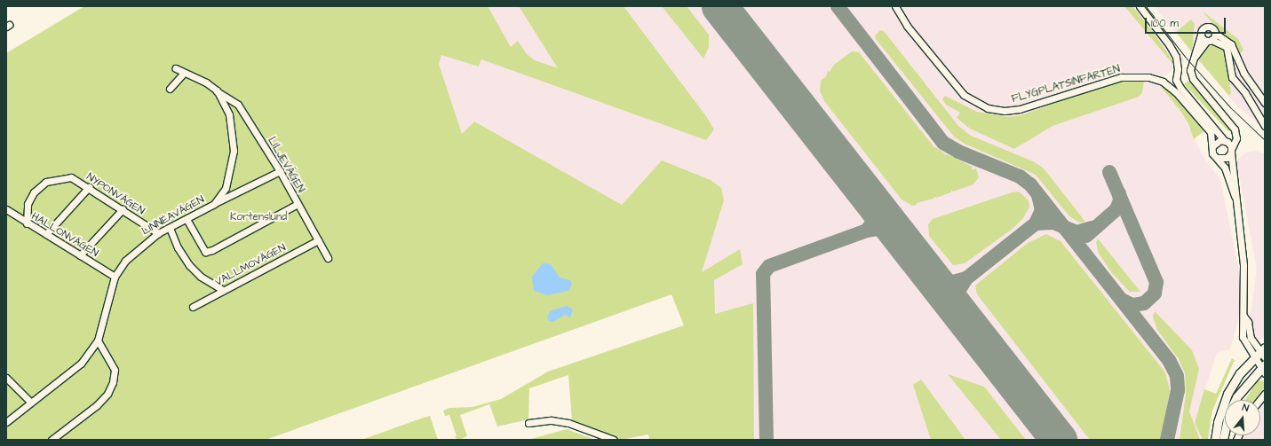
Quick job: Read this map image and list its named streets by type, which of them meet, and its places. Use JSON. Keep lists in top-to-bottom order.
{
  "streets": {
    "street": [
      "FLYGPLATSINFARTEN",
      "LILJEVÄGEN",
      "NYPONVÄGEN",
      "LINNÉAVÄGEN",
      "HALLONVÄGEN",
      "VALLMOVÄGEN"
    ]
  },
  "crossings": [
    ["LILJEVÄGEN", "LINNÉAVÄGEN"],
    ["LILJEVÄGEN", "VALLMOVÄGEN"],
    ["NYPONVÄGEN", "LINNÉAVÄGEN"],
    ["NYPONVÄGEN", "HALLONVÄGEN"],
    ["LINNÉAVÄGEN", "HALLONVÄGEN"]
  ],
  "parks": ["Kortenslund"],
  "scale_bar": "100 m",
  "north": "top"
}
